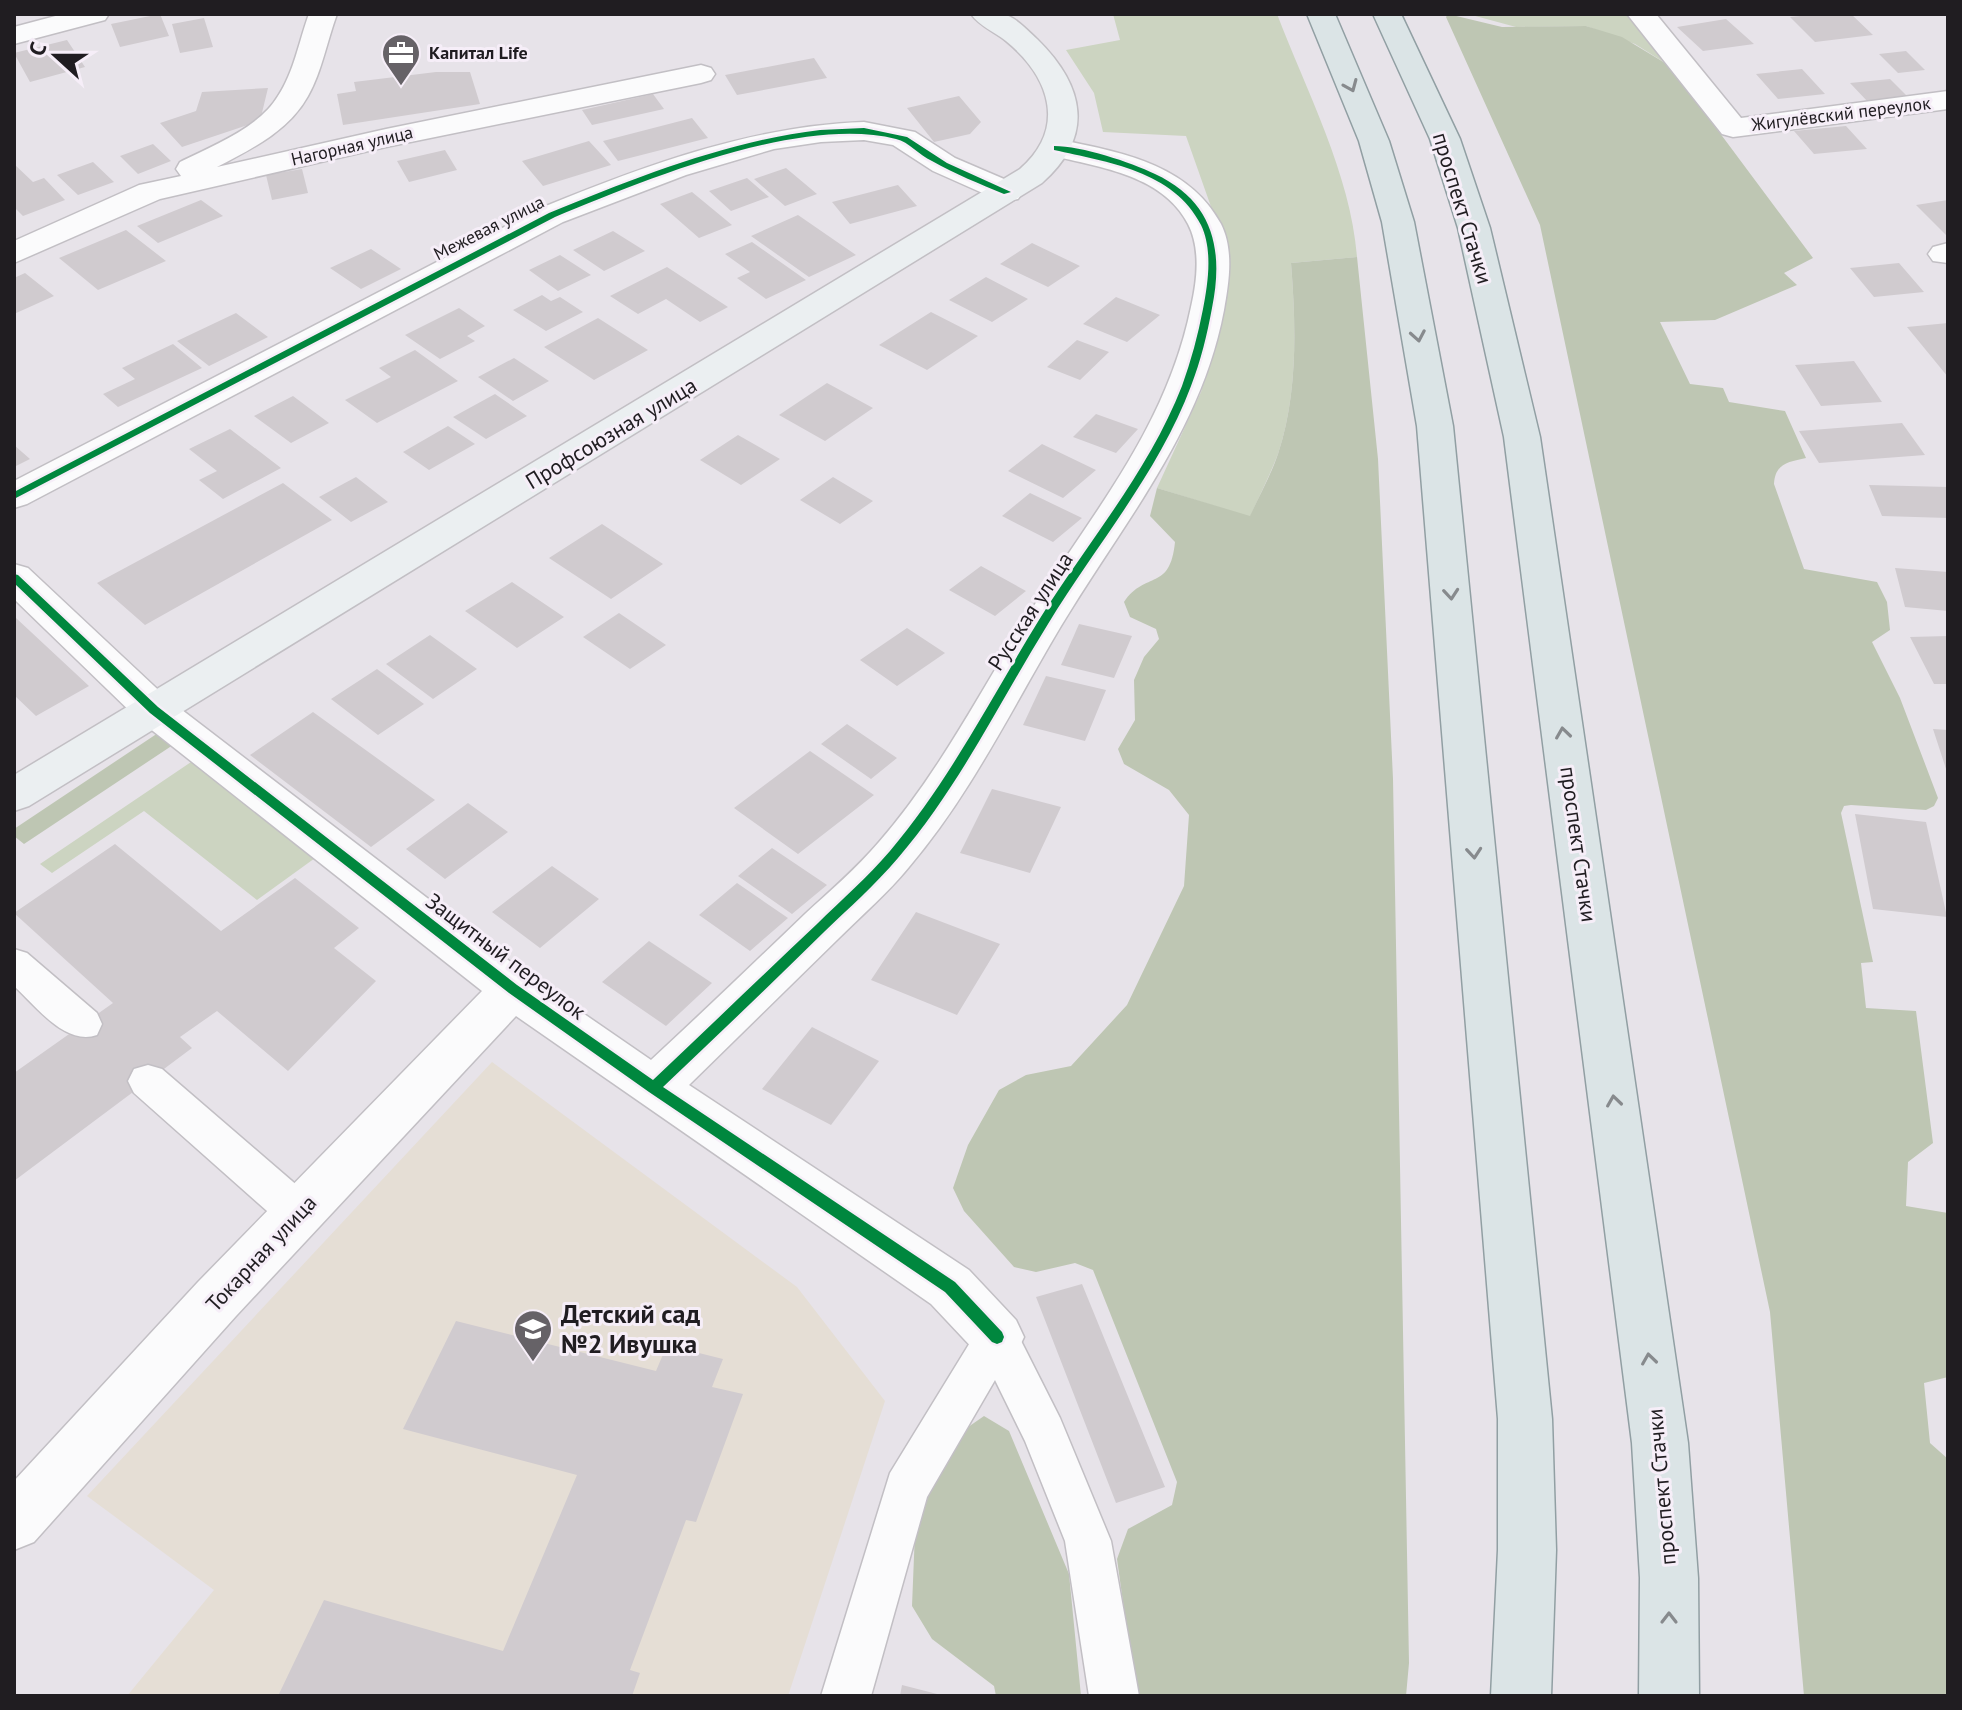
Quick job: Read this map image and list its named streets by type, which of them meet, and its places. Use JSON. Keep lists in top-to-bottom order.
{
  "streets": {
    "main road": ["проспект Стачки", "Профсоюзная улица"],
    "street": [
      "Жигулёвский переулок",
      "Нагорная улица",
      "Межевая улица",
      "Русская улица",
      "Защитный переулок",
      "Токарная улица"
    ]
  },
  "crossings": [
    ["Межевая улица", "Профсоюзная улица"],
    ["Профсоюзная улица", "Русская улица"],
    ["Профсоюзная улица", "Защитный переулок"],
    ["Русская улица", "Защитный переулок"],
    ["Защитный переулок", "Токарная улица"]
  ],
  "places": {
    "office": ["Капитал Life"],
    "school or university": ["Детский сад №2 Ивушка"]
  },
  "north": "left"
}
